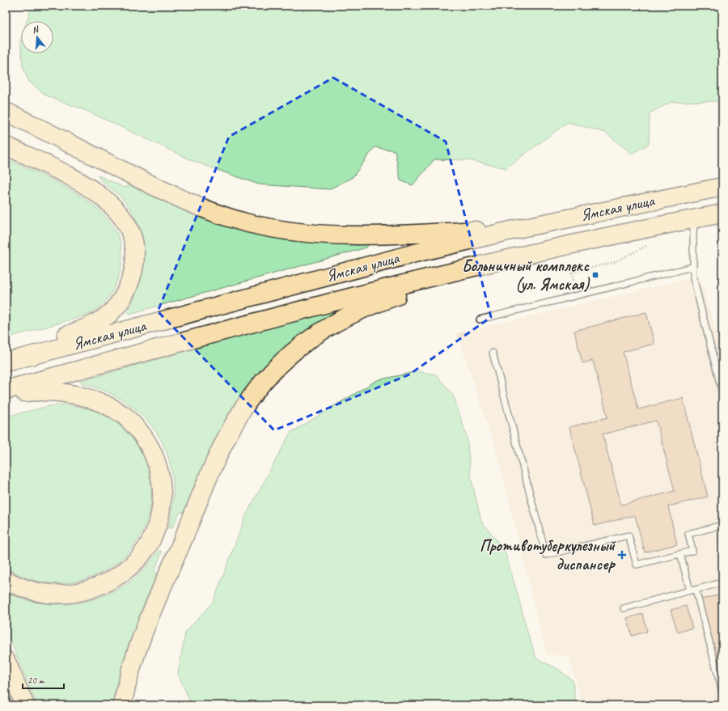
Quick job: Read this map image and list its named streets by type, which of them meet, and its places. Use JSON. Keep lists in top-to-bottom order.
{
  "streets": {
    "main road": ["Ямская улица"]
  },
  "places": {
    "transit": ["Больничный комплекс (ул. Ямская)"],
    "health": ["Противотуберкулезный диспансер"]
  },
  "scale_bar": "20 m",
  "north": "top"
}
